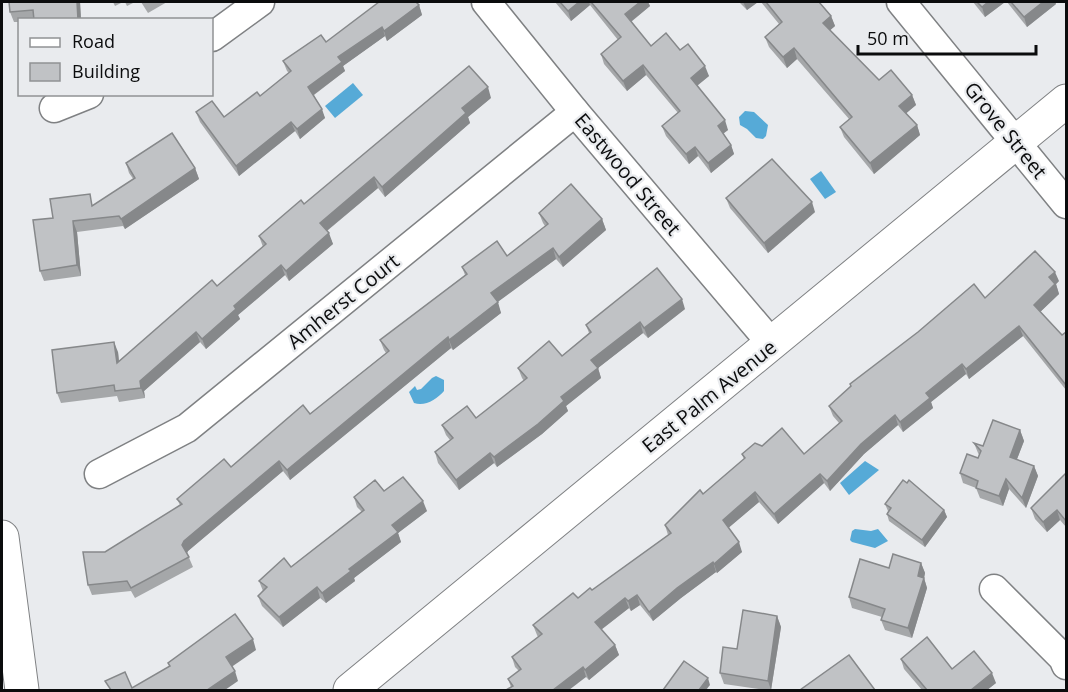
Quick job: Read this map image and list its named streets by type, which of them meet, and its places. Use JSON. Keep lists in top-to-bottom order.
{
  "streets": {
    "street": [
      "Grove Street",
      "Eastwood Street",
      "Amherst Court",
      "East Palm Avenue"
    ]
  },
  "crossings": [
    ["Grove Street", "East Palm Avenue"],
    ["Eastwood Street", "Amherst Court"],
    ["Eastwood Street", "East Palm Avenue"]
  ],
  "legend": ["Road", "Building"],
  "scale_bar": "50 m"
}
